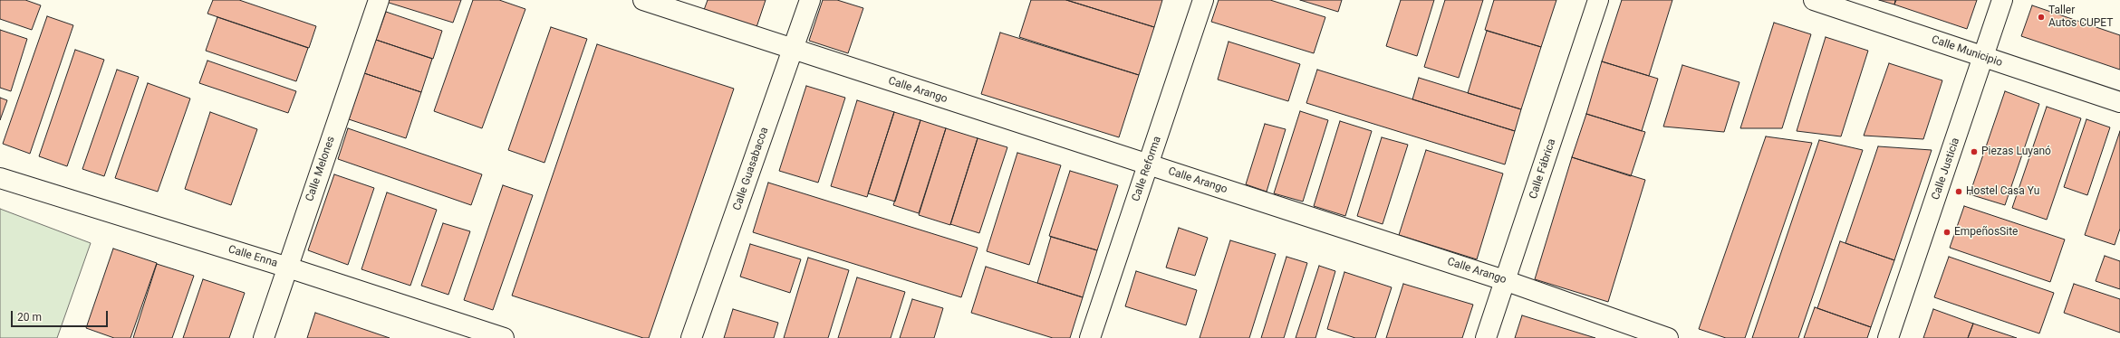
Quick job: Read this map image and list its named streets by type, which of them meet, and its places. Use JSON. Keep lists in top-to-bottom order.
{
  "streets": {
    "street": [
      "Calle Municipio",
      "Calle Arango",
      "Calle Melones",
      "Calle Guasabacoa",
      "Calle Reforma",
      "Calle Fábrica",
      "Calle Justicia",
      "Calle Enna"
    ]
  },
  "crossings": [
    ["Calle Municipio", "Calle Justicia"],
    ["Calle Arango", "Calle Guasabacoa"],
    ["Calle Arango", "Calle Reforma"],
    ["Calle Arango", "Calle Fábrica"],
    ["Calle Melones", "Calle Enna"]
  ],
  "places": [
    "Taller Autos CUPET",
    "Piezas Luyanó",
    "Hostel Casa Yu",
    "EmpeñosSite"
  ],
  "scale_bar": "20 m"
}
